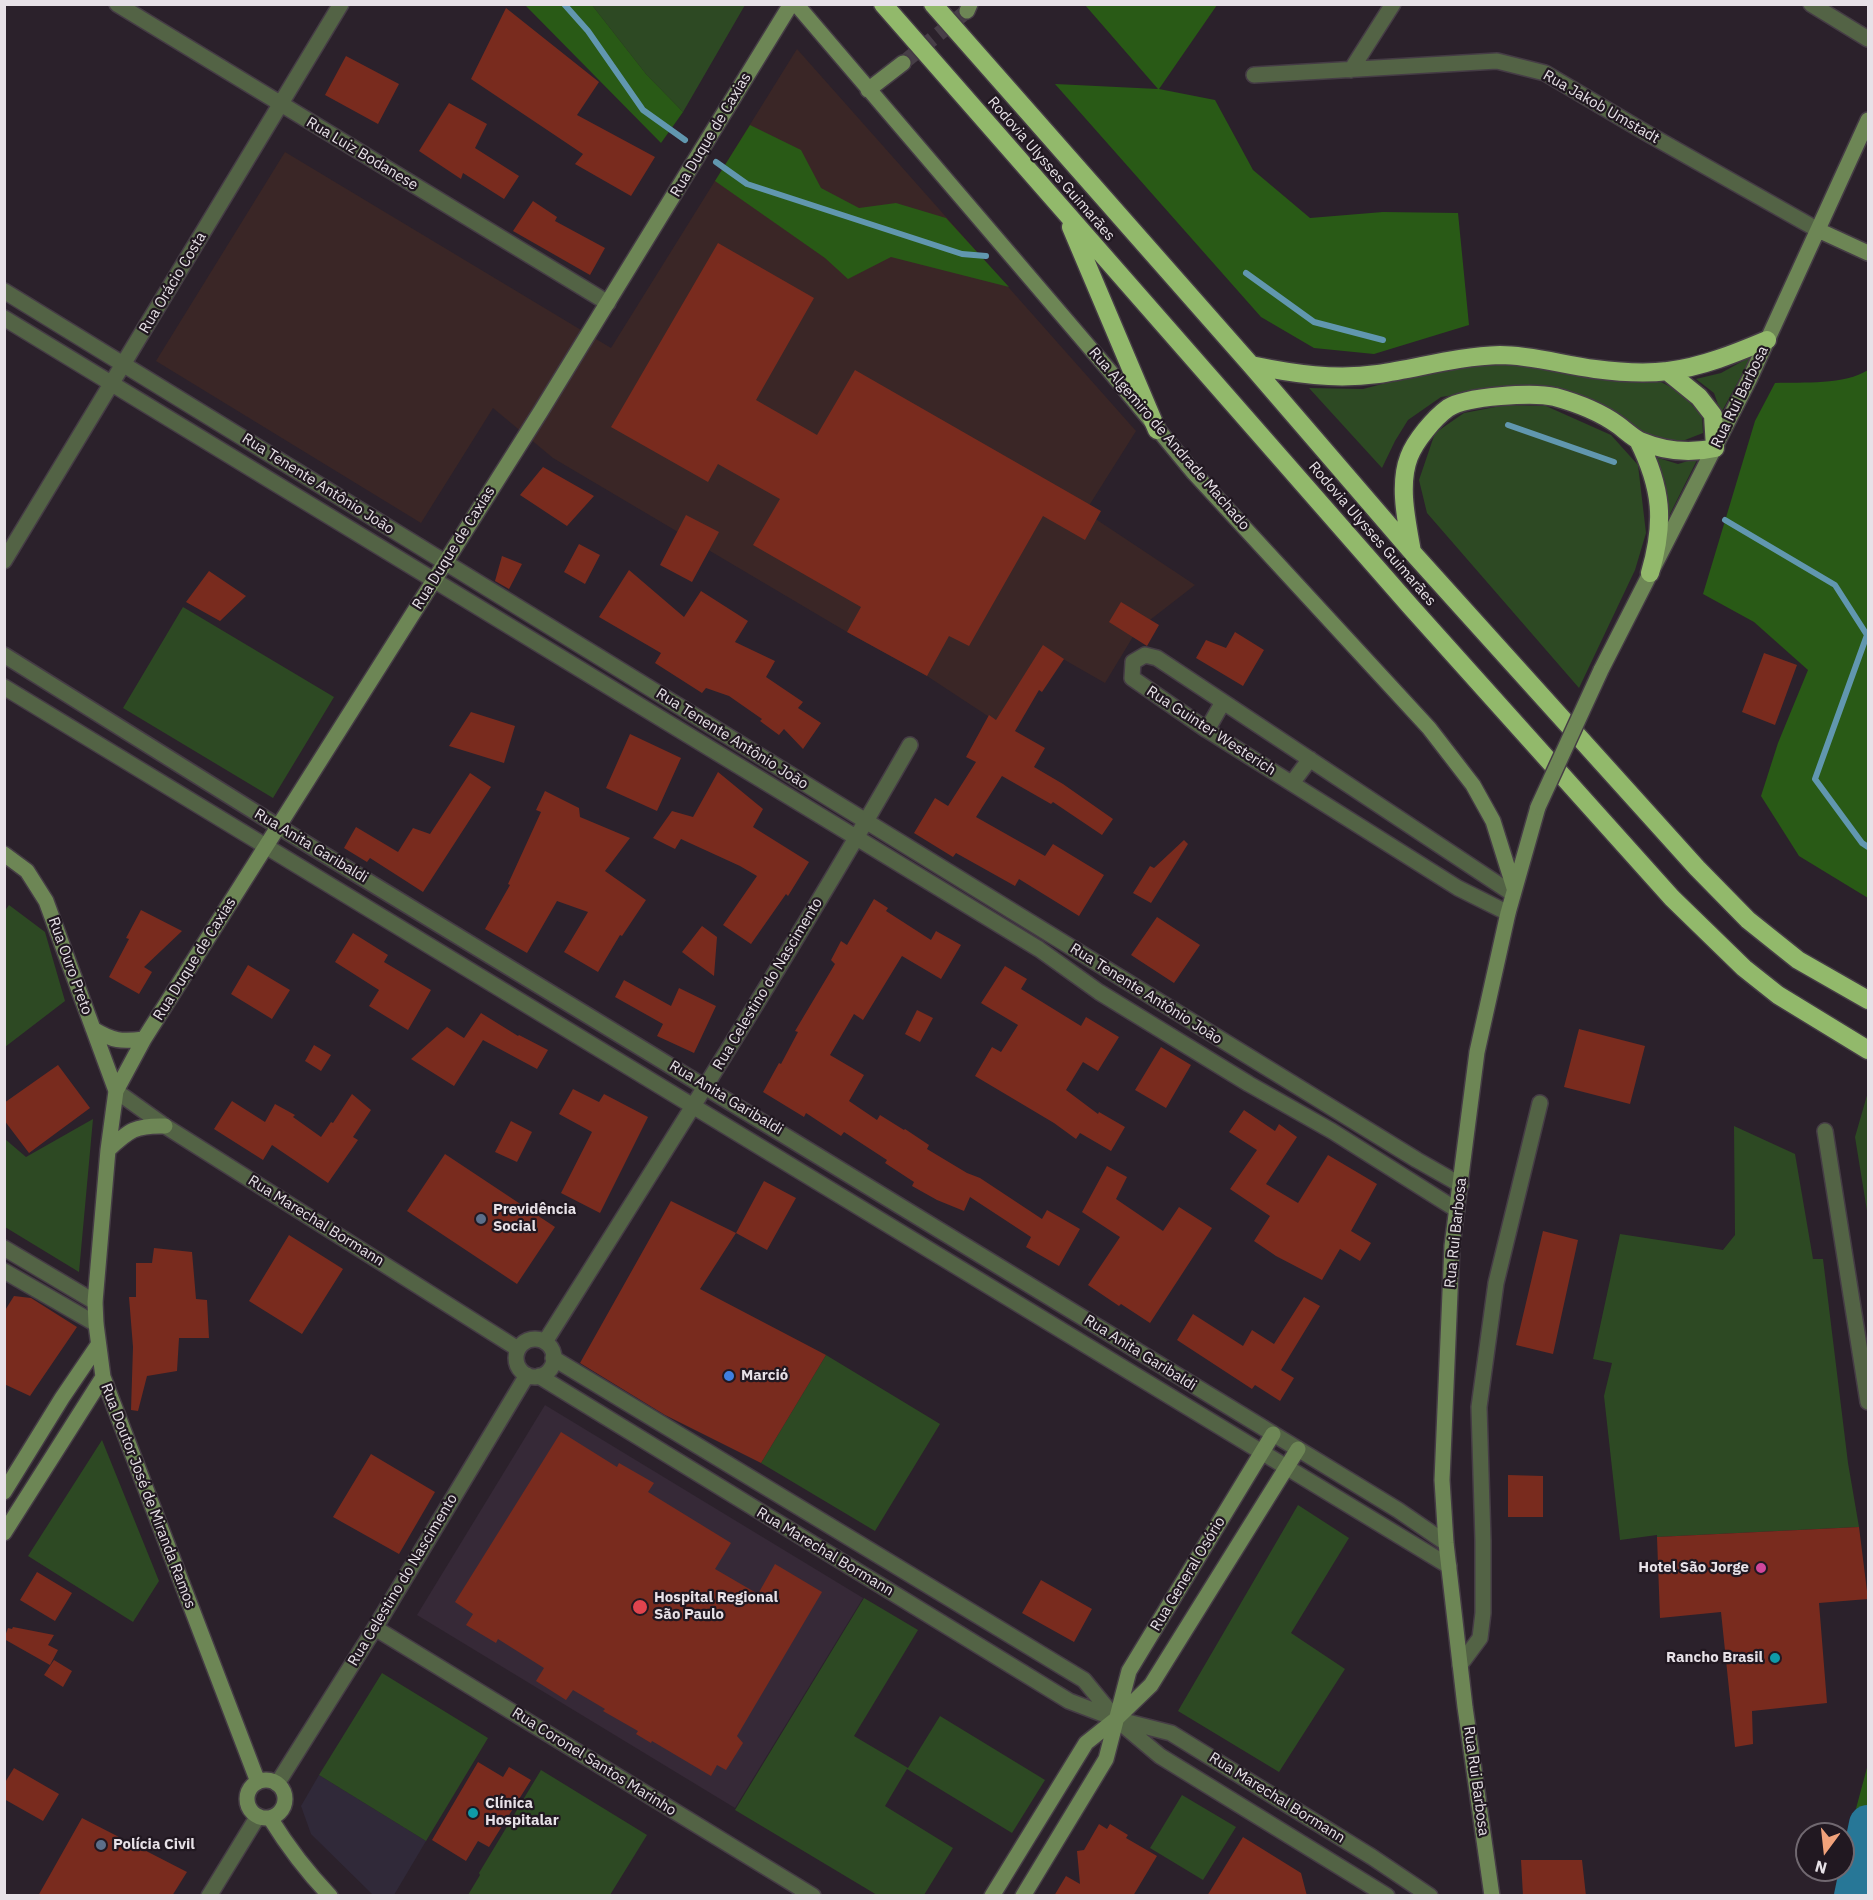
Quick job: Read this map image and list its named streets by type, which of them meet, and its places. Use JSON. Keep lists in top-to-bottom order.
{
  "streets": {
    "highway": ["Rodovia Ulysses Guimarães"],
    "street": [
      "Rua Jakob Umstadt",
      "Rua Duque de Caxias",
      "Rua Luiz Bodanese",
      "Rua Orácio Costa",
      "Rua Rui Barbosa",
      "Rua Algemiro de Andrade Machado",
      "Rua Tenente Antônio João",
      "Rua Guinter Westerich",
      "Rua Anita Garibaldi",
      "Rua Ouro Preto",
      "Rua Celestino do Nascimento",
      "Rua Marechal Bormann",
      "Rua Doutor José de Miranda Ramos",
      "Rua General Osório",
      "Rua Coronel Santos Marinho"
    ]
  },
  "crossings": [
    ["Rua Jakob Umstadt", "Rua Rui Barbosa"],
    ["Rua Duque de Caxias", "Rua Luiz Bodanese"],
    ["Rua Duque de Caxias", "Rua Tenente Antônio João"],
    ["Rua Duque de Caxias", "Rua Anita Garibaldi"],
    ["Rua Duque de Caxias", "Rua Ouro Preto"],
    ["Rua Duque de Caxias", "Rua Marechal Bormann"],
    ["Rua Duque de Caxias", "Rua Doutor José de Miranda Ramos"],
    ["Rua Luiz Bodanese", "Rua Orácio Costa"],
    ["Rua Orácio Costa", "Rua Tenente Antônio João"],
    ["Rua Rui Barbosa", "Rua Algemiro de Andrade Machado"],
    ["Rua Rui Barbosa", "Rua Tenente Antônio João"],
    ["Rua Rui Barbosa", "Rua Guinter Westerich"],
    ["Rua Rui Barbosa", "Rua Anita Garibaldi"],
    ["Rua Algemiro de Andrade Machado", "Rua Guinter Westerich"],
    ["Rua Tenente Antônio João", "Rua Celestino do Nascimento"],
    ["Rua Anita Garibaldi", "Rua Celestino do Nascimento"],
    ["Rua Anita Garibaldi", "Rua General Osório"],
    ["Rua Ouro Preto", "Rua Marechal Bormann"],
    ["Rua Ouro Preto", "Rua Doutor José de Miranda Ramos"],
    ["Rua Celestino do Nascimento", "Rua Marechal Bormann"],
    ["Rua Celestino do Nascimento", "Rua Doutor José de Miranda Ramos"],
    ["Rua Celestino do Nascimento", "Rua Coronel Santos Marinho"],
    ["Rua Marechal Bormann", "Rua Doutor José de Miranda Ramos"],
    ["Rua Marechal Bormann", "Rua General Osório"]
  ],
  "places": [
    "Previdência Social",
    "Marció",
    "Hotel São Jorge",
    "Hospital Regional São Paulo",
    "Rancho Brasil",
    "Clínica Hospitalar",
    "Polícia Civil"
  ],
  "north": "bottom"
}
